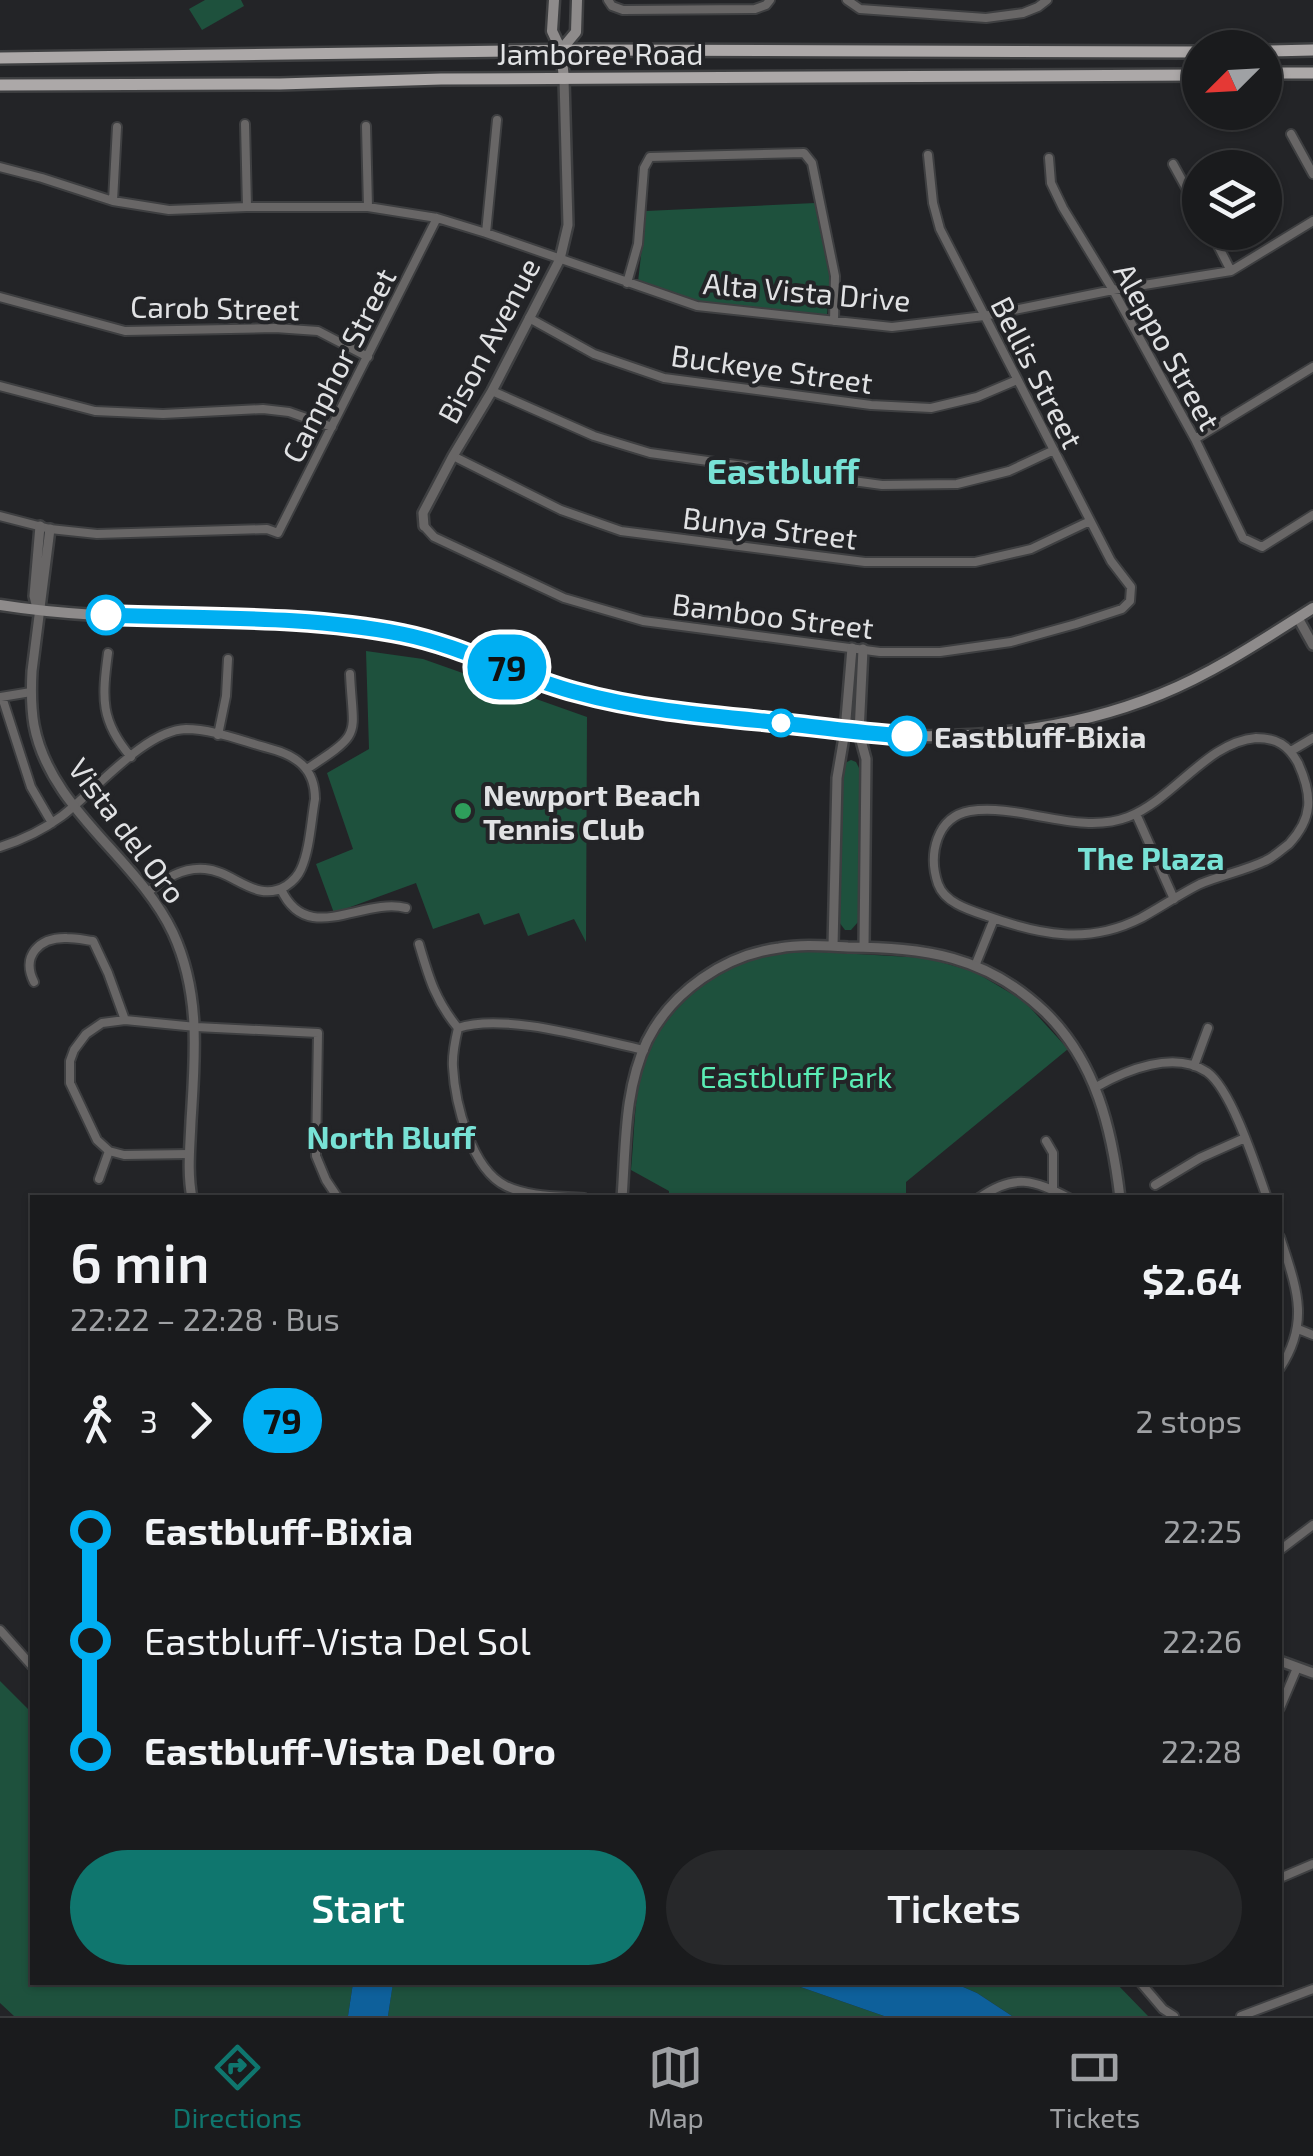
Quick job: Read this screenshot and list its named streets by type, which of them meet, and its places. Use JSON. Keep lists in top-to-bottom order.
{
  "streets": {
    "main road": ["Jamboree Road", "Bison Avenue"],
    "street": [
      "Alta Vista Drive",
      "Carob Street",
      "Aleppo Street",
      "Camphor Street",
      "Buckeye Street",
      "Bellis Street",
      "Bunya Street",
      "Bamboo Street",
      "Vista del Oro"
    ]
  },
  "crossings": [
    ["Jamboree Road", "Bison Avenue"],
    ["Alta Vista Drive", "Bison Avenue"],
    ["Alta Vista Drive", "Aleppo Street"],
    ["Alta Vista Drive", "Camphor Street"],
    ["Alta Vista Drive", "Bellis Street"],
    ["Carob Street", "Camphor Street"],
    ["Bison Avenue", "Buckeye Street"],
    ["Bison Avenue", "Bunya Street"],
    ["Bison Avenue", "Bamboo Street"],
    ["Camphor Street", "Vista del Oro"],
    ["Buckeye Street", "Bellis Street"],
    ["Bellis Street", "Bunya Street"],
    ["Bellis Street", "Bamboo Street"]
  ],
  "districts": ["Eastbluff", "The Plaza", "North Bluff"],
  "parks": ["Eastbluff Park"],
  "places": ["Eastbluff-Bixia", "Newport Beach Tennis Club"],
  "lines": ["bus line 79"],
  "north": "bottom left",
  "page": {
    "on_map": "79",
    "heading": ["6 min", "22:22 – 22:28 · Bus", "$2.64"],
    "legs": ["3", "79", "2 stops"],
    "list": [
      {
        "name": "Eastbluff-Bixia",
        "value": "22:25"
      },
      {
        "name": "Eastbluff-Vista Del Sol",
        "value": "22:26"
      },
      {
        "name": "Eastbluff-Vista Del Oro",
        "value": "22:28"
      }
    ],
    "buttons": ["Start", "Tickets"],
    "tabs": ["Directions", "Map", "Tickets"]
  }
}
